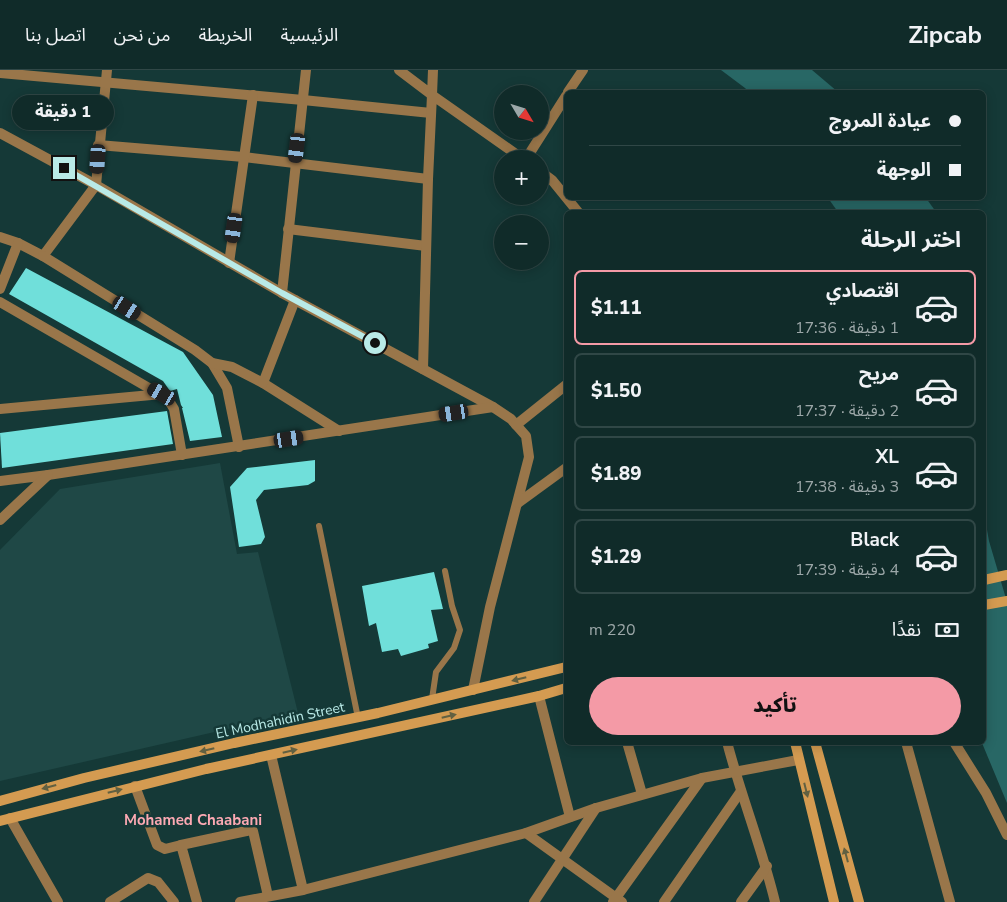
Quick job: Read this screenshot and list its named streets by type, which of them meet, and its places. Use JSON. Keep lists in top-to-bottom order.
{
  "streets": {
    "main road": ["El Modhahidin Street"]
  },
  "districts": ["Mohamed Chaabani"],
  "north": "bottom right",
  "page": {
    "header": "Zipcab",
    "nav": [
      "الرئيسية",
      "الخريطة",
      "من نحن",
      "اتصل بنا"
    ],
    "map_buttons": ["+", "−"],
    "banner": ["عيادة المروج", "الوجهة"],
    "bubble": "1 دقيقة",
    "heading": "اختر الرحلة",
    "list": [
      {
        "name": "اقتصادي",
        "note": "1 دقيقة · 17:36",
        "value": "$1.11"
      },
      {
        "name": "مريح",
        "note": "2 دقيقة · 17:37",
        "value": "$1.50"
      },
      {
        "name": "XL",
        "note": "3 دقيقة · 17:38",
        "value": "$1.89"
      },
      {
        "name": "Black",
        "note": "4 دقيقة · 17:39",
        "value": "$1.29"
      }
    ],
    "pay": ["نقدًا", "220 m"],
    "buttons": "تأكيد"
  }
}
